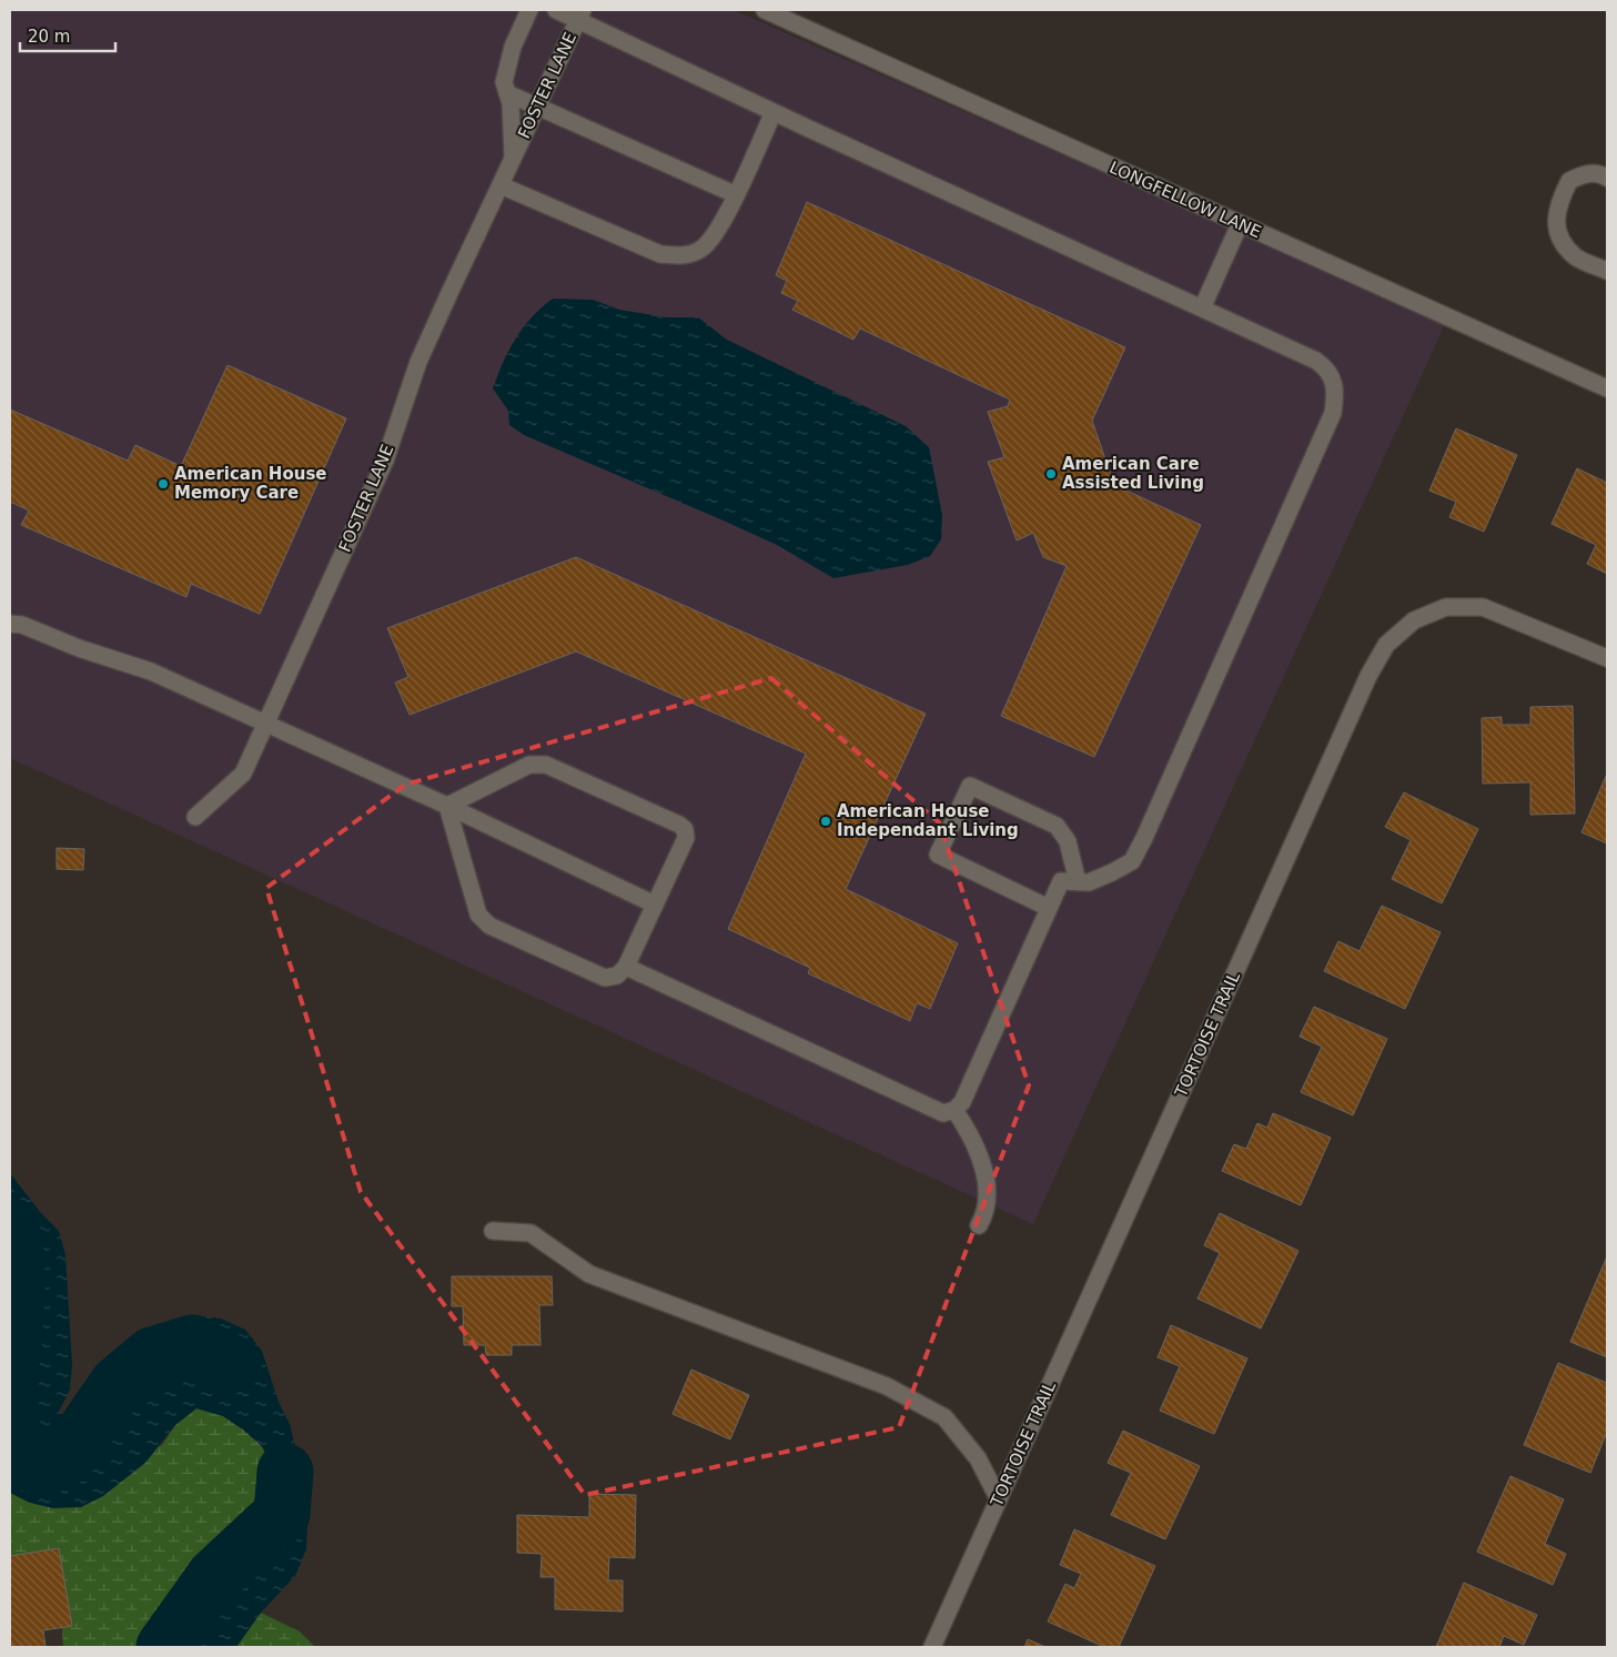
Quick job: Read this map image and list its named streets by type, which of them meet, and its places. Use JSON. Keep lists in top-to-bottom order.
{
  "streets": {
    "street": ["FOSTER LANE", "LONGFELLOW LANE", "TORTOISE TRAIL"]
  },
  "places": ["American Care Assisted Living", "American House Memory Care", "American House Independant Living"],
  "scale_bar": "20 m"
}
